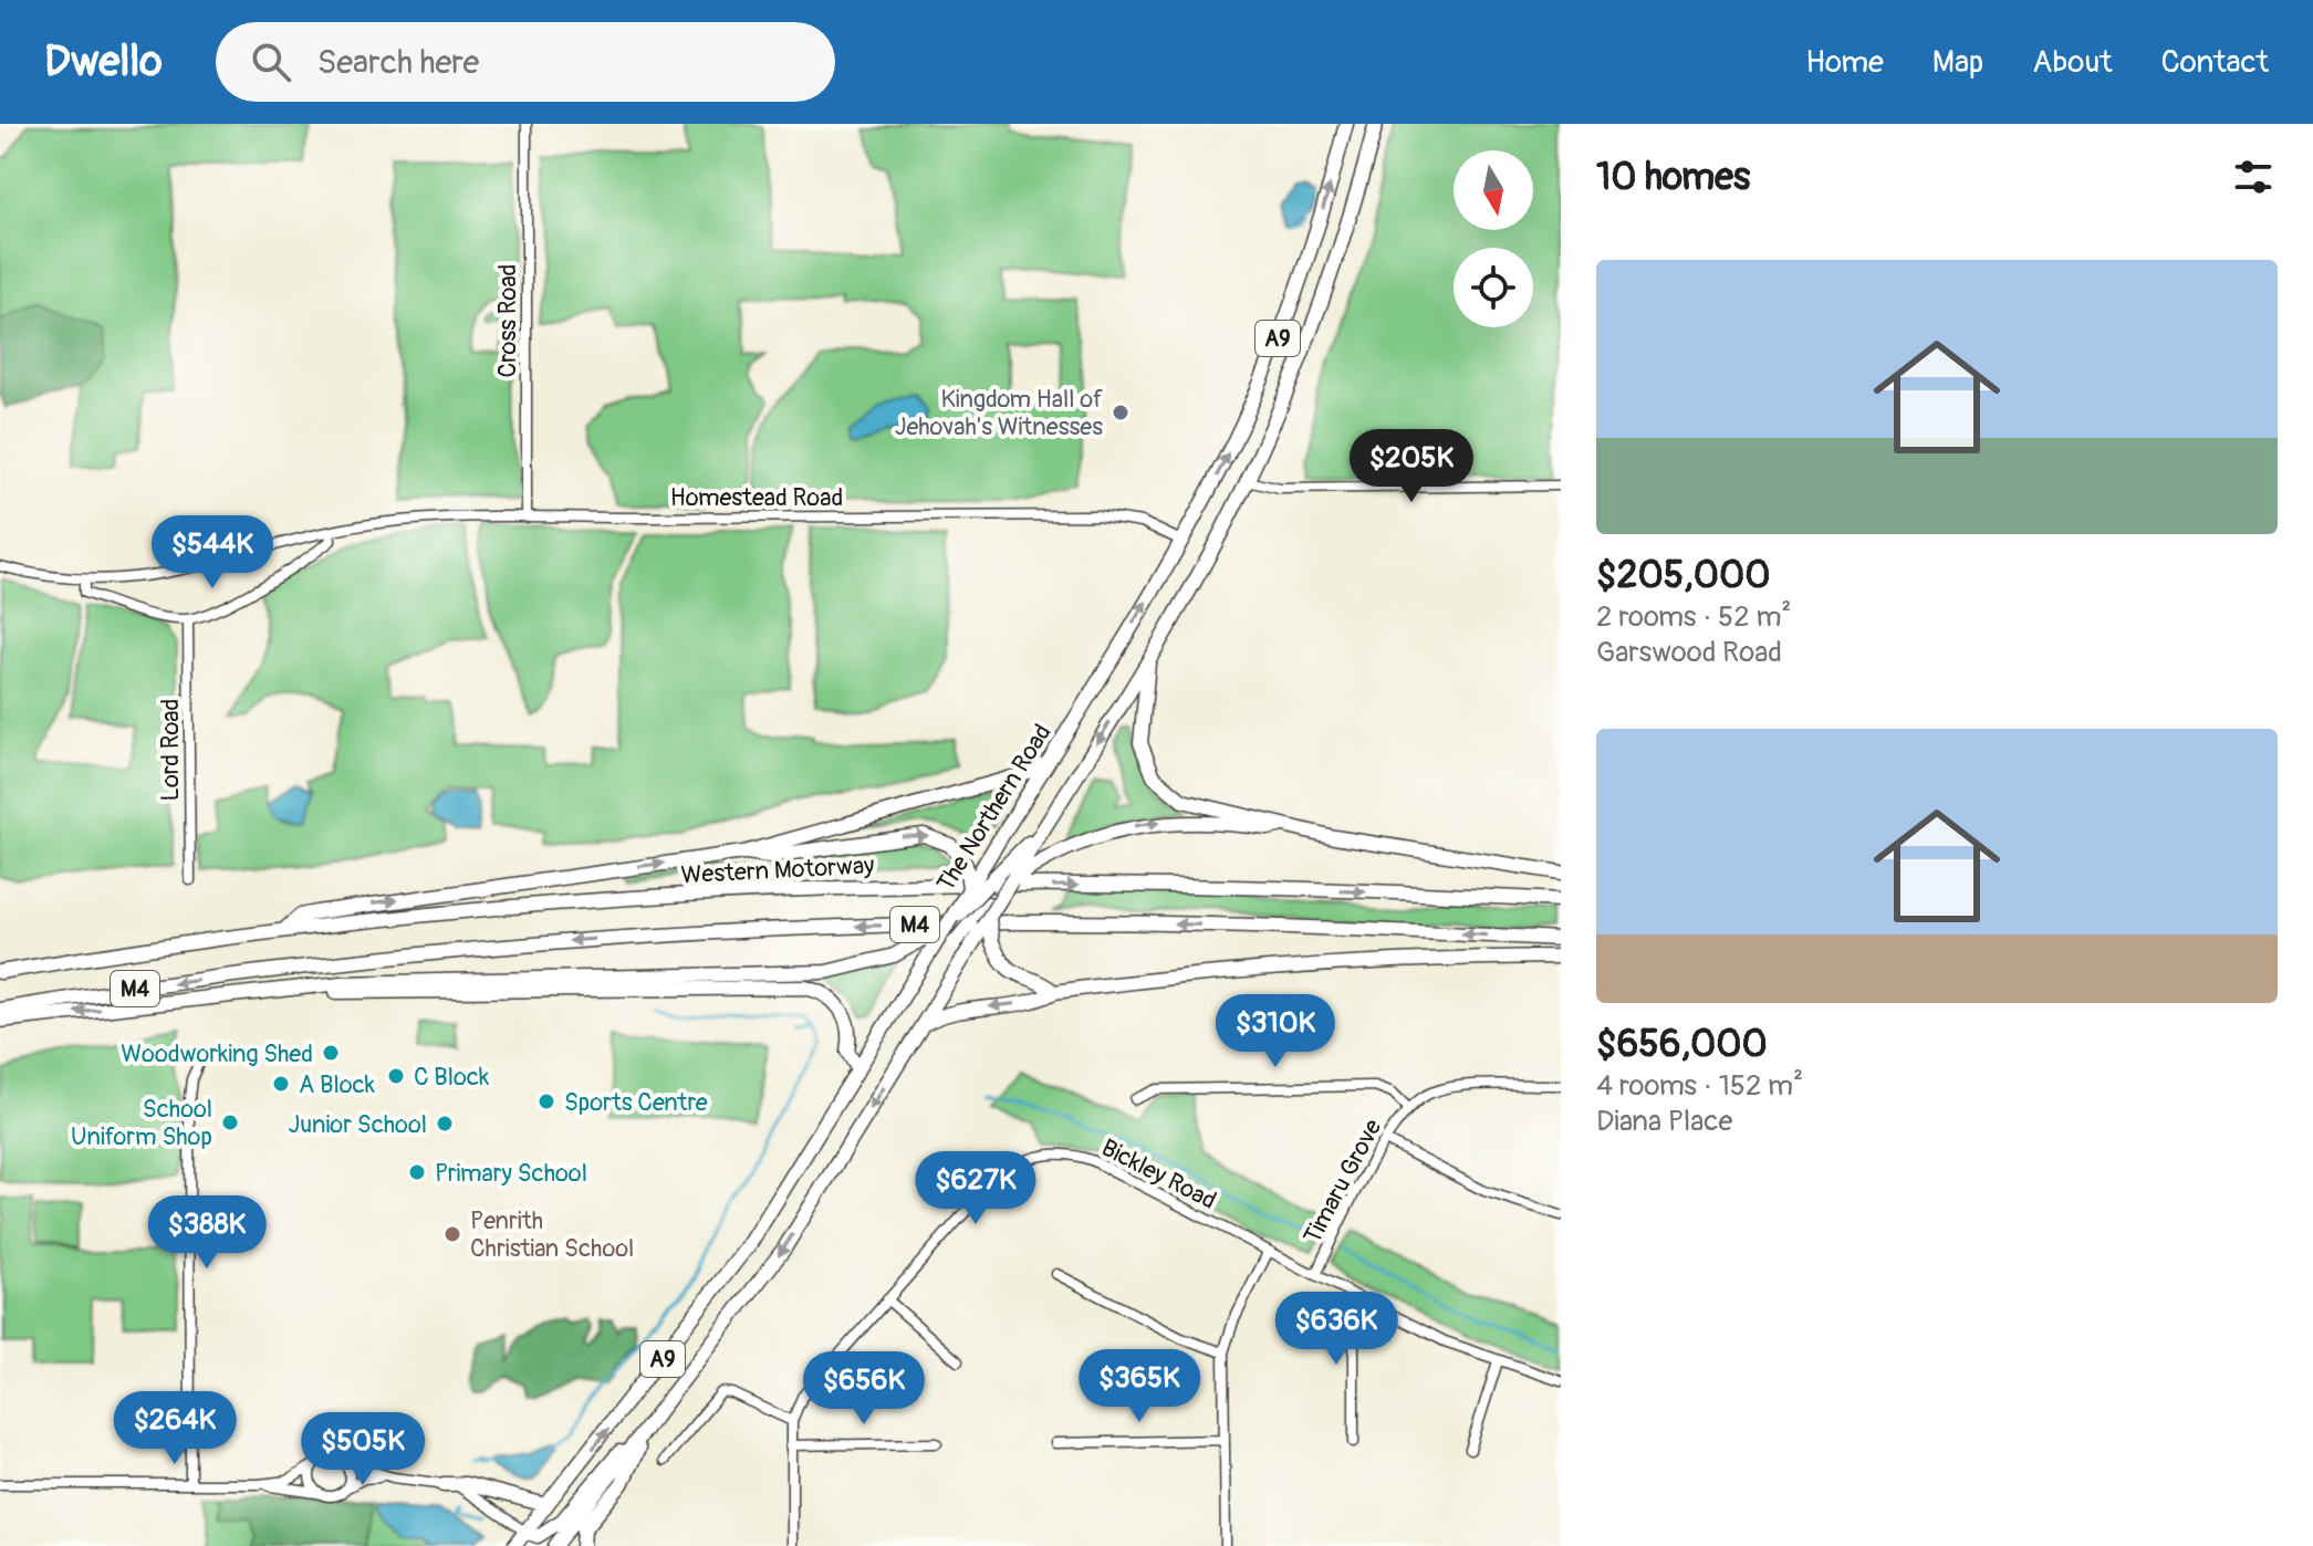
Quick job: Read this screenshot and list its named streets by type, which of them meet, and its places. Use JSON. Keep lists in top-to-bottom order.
{
  "streets": {
    "highway": [
      "A9",
      "The Northern Road",
      "Western Motorway",
      "M4"
    ],
    "street": [
      "Cross Road",
      "Homestead Road",
      "Lord Road",
      "Bickley Road",
      "Timaru Grove"
    ]
  },
  "crossings": [
    ["Cross Road", "Homestead Road"],
    ["Homestead Road", "Lord Road"],
    ["Homestead Road", "The Northern Road"],
    ["The Northern Road", "M4"],
    ["Bickley Road", "Timaru Grove"]
  ],
  "places": [
    "Kingdom Hall of Jehovah's Witnesses",
    "Woodworking Shed",
    "C Block",
    "A Block",
    "Sports Centre",
    "School Uniform Shop",
    "Junior School",
    "Primary School",
    "Penrith Christian School"
  ],
  "north": "bottom",
  "page": {
    "header": "Dwello",
    "search": "Search here",
    "nav": [
      "Home",
      "Map",
      "About",
      "Contact"
    ],
    "heading": "10 homes",
    "list": [
      {
        "name": "$205,000",
        "note": "2 rooms · 52 m² · Garswood Road"
      },
      {
        "name": "$656,000",
        "note": "4 rooms · 152 m² · Diana Place"
      }
    ],
    "price": [
      "$205K",
      "$544K",
      "$310K",
      "$627K",
      "$388K",
      "$636K",
      "$365K",
      "$656K",
      "$264K",
      "$505K"
    ]
  }
}
